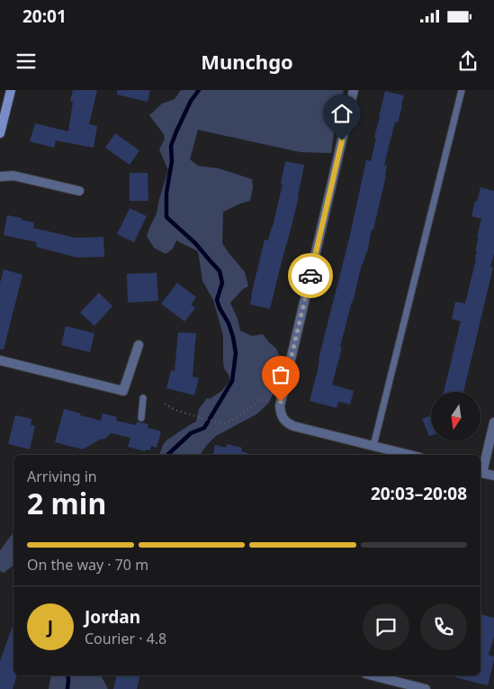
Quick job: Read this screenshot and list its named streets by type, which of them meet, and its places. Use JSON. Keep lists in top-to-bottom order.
{
  "north": "bottom",
  "page": {
    "status": "20:01",
    "header": "Munchgo",
    "heading": ["2 min", "Arriving in", "20:03–20:08"],
    "panel": ["Jordan", "Courier · 4.8"],
    "bar": "On the way · 70 m",
    "round": "J"
  }
}
